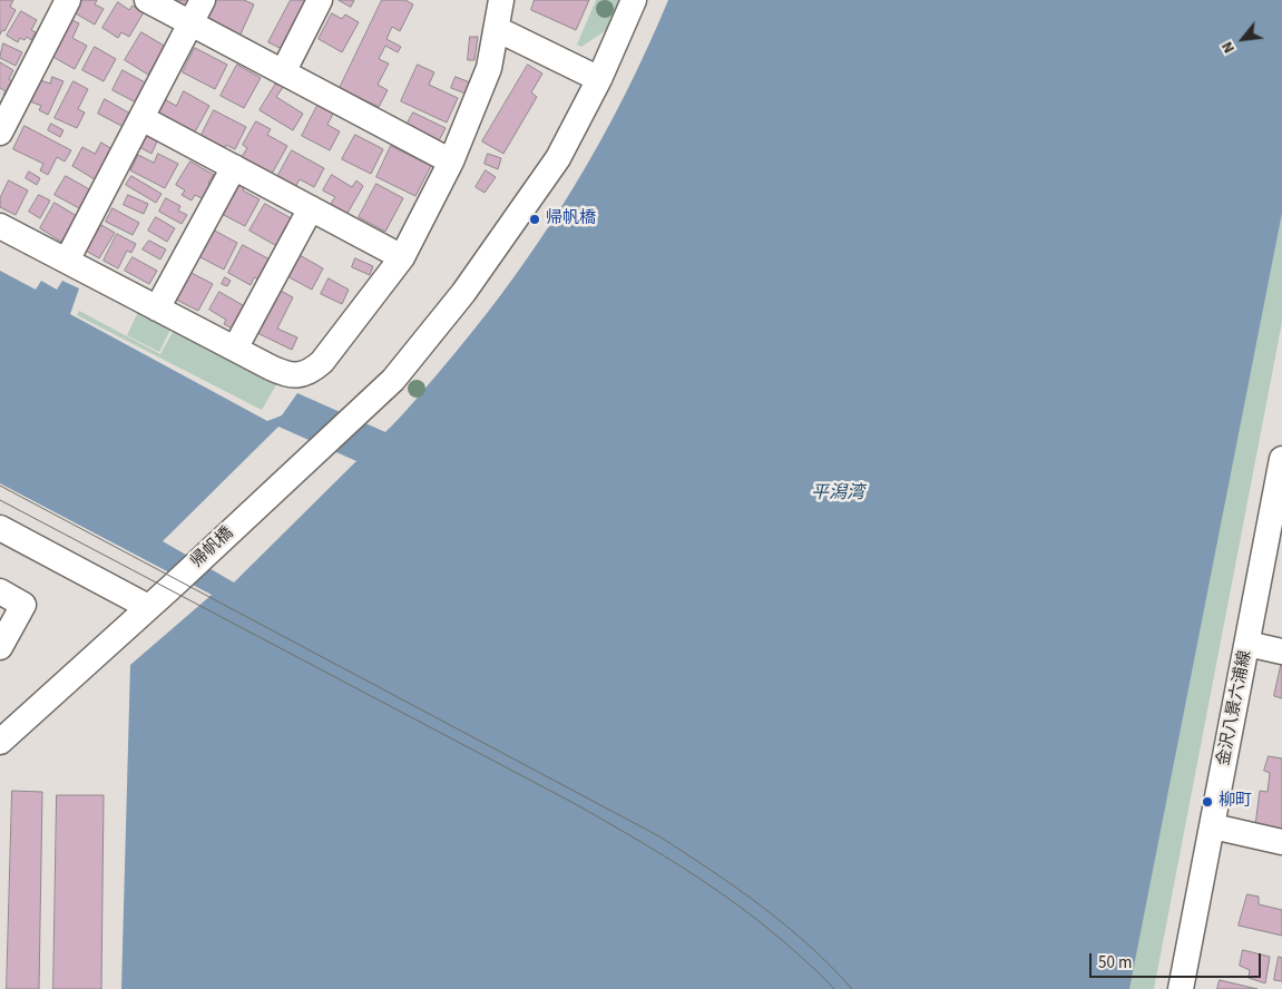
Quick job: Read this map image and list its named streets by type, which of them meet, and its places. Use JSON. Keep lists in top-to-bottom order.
{
  "streets": {
    "street": ["帰帆橋", "金沢八景六浦線"]
  },
  "water": ["平潟湾"],
  "places": ["帰帆橋", "柳町"],
  "scale_bar": "50 m",
  "north": "bottom left"
}
